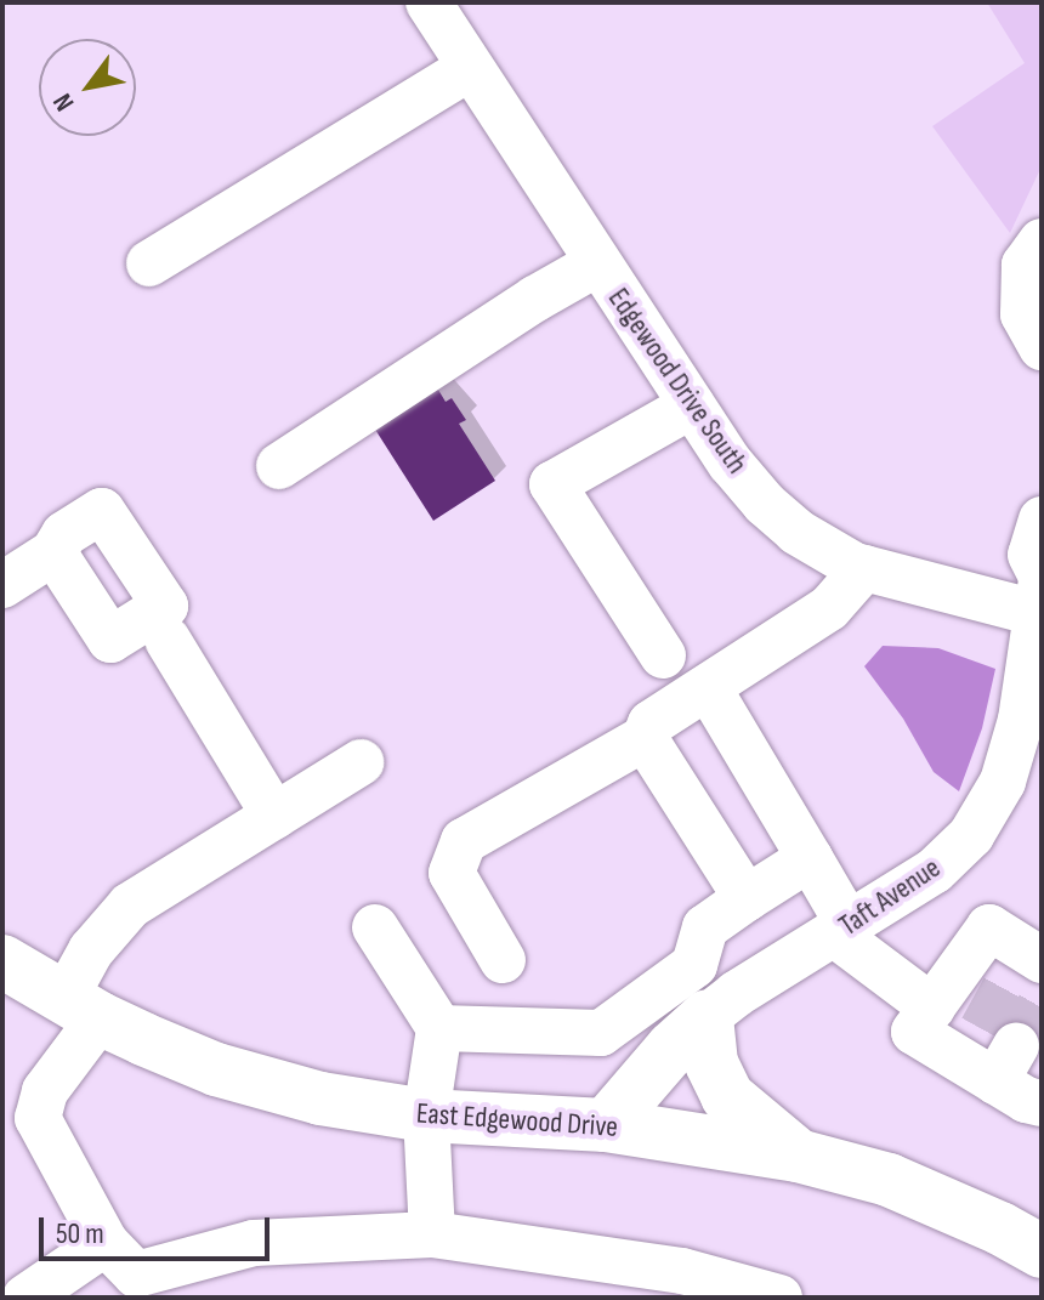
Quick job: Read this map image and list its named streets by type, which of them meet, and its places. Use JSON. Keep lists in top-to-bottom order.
{
  "streets": {
    "main road": ["East Edgewood Drive"],
    "street": ["Edgewood Drive South", "Taft Avenue"]
  },
  "crossings": [
    ["Edgewood Drive South", "Taft Avenue"]
  ],
  "scale_bar": "50 m",
  "north": "bottom left"
}
